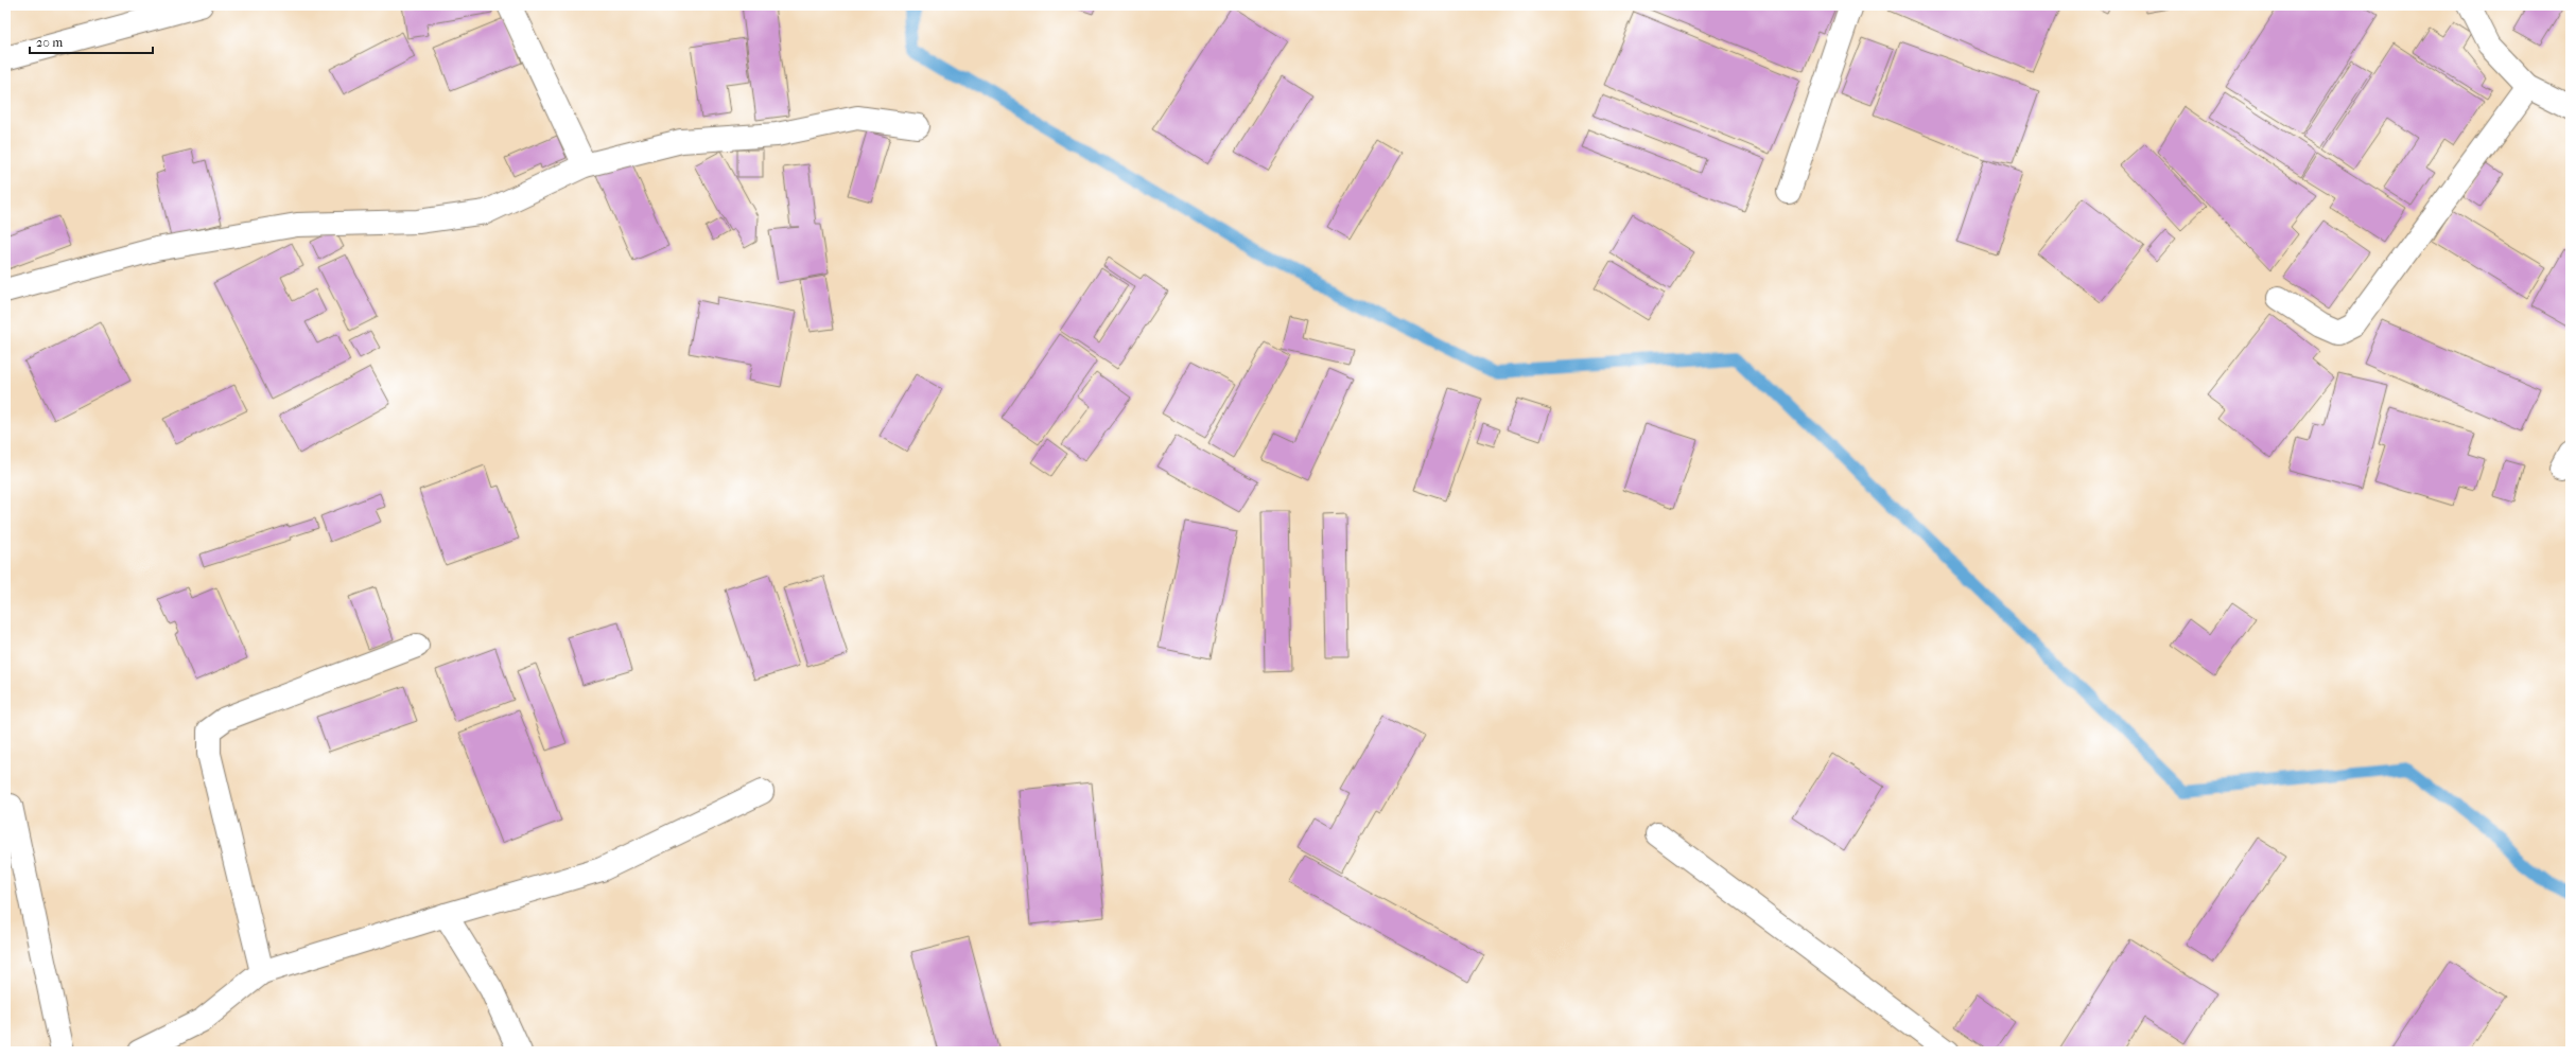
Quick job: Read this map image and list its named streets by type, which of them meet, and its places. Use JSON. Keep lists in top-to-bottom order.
{
  "scale_bar": "20 m"
}
